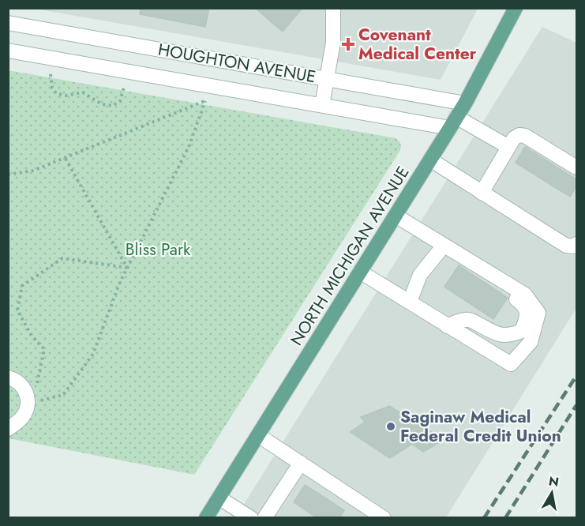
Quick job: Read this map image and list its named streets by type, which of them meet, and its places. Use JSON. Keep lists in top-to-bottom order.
{
  "streets": {
    "main road": ["NORTH MICHIGAN AVENUE"],
    "street": ["HOUGHTON AVENUE"]
  },
  "crossings": [
    ["HOUGHTON AVENUE", "NORTH MICHIGAN AVENUE"]
  ],
  "parks": ["Bliss Park"],
  "places": {
    "health": ["Covenant Medical Center"],
    "other": ["Saginaw Medical Federal Credit Union"]
  },
  "north": "top"
}
